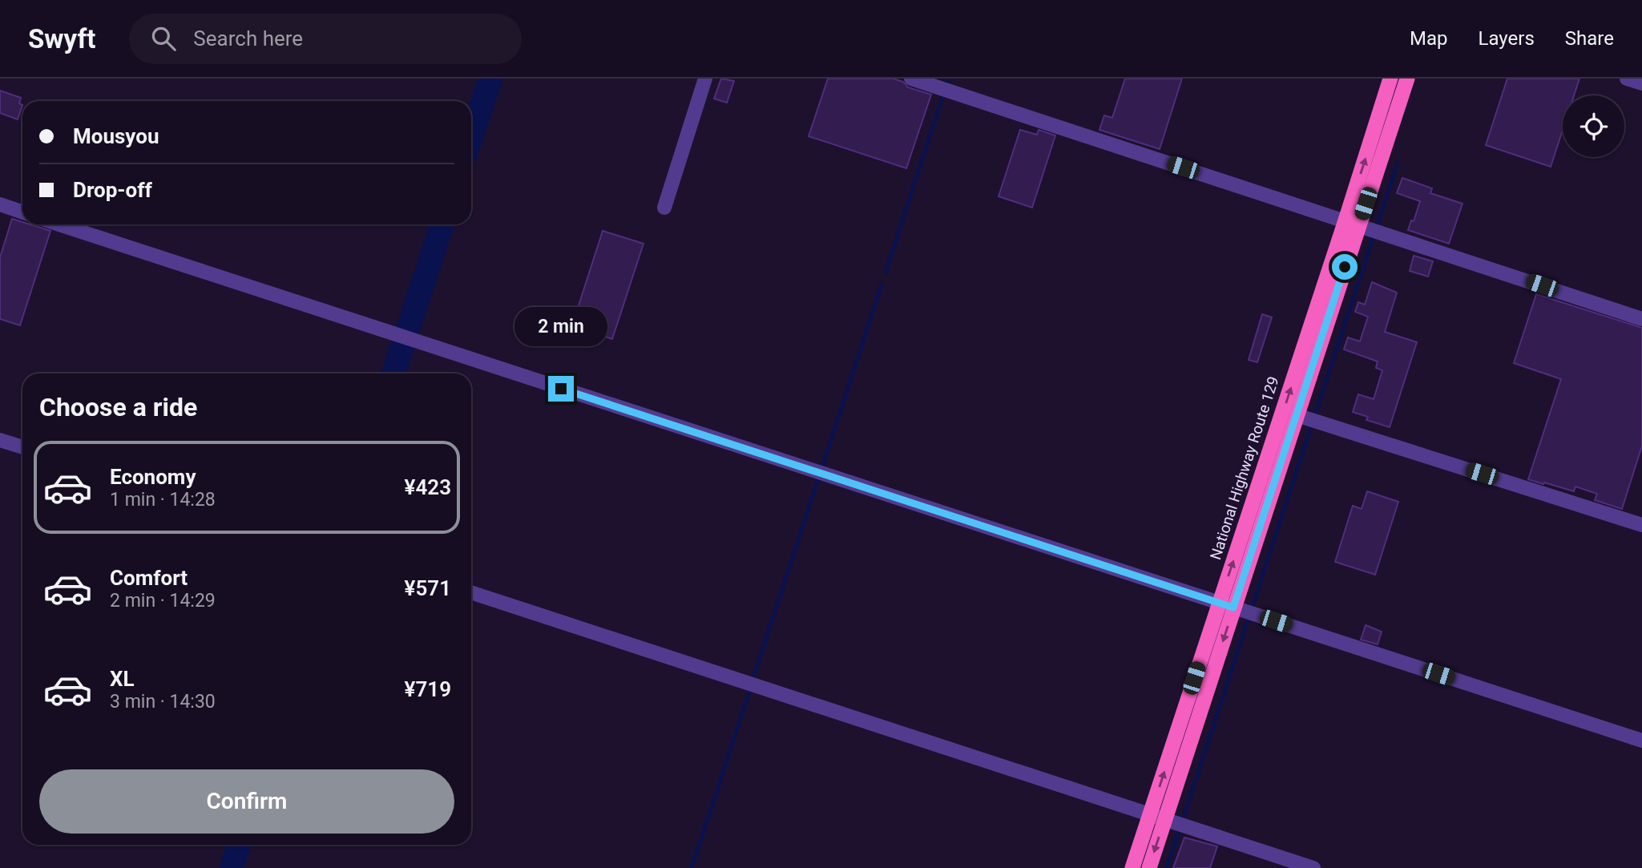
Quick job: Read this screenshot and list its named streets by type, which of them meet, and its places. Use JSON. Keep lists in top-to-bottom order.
{
  "streets": {
    "highway": ["National Highway Route 129"]
  },
  "page": {
    "header": "Swyft",
    "search": "Search here",
    "nav": ["Map", "Layers", "Share"],
    "banner": ["Mousyou", "Drop-off"],
    "bubble": "2 min",
    "heading": "Choose a ride",
    "list": [
      {
        "name": "Economy",
        "note": "1 min · 14:28",
        "value": "¥423"
      },
      {
        "name": "Comfort",
        "note": "2 min · 14:29",
        "value": "¥571"
      },
      {
        "name": "XL",
        "note": "3 min · 14:30",
        "value": "¥719"
      }
    ],
    "buttons": "Confirm"
  }
}
